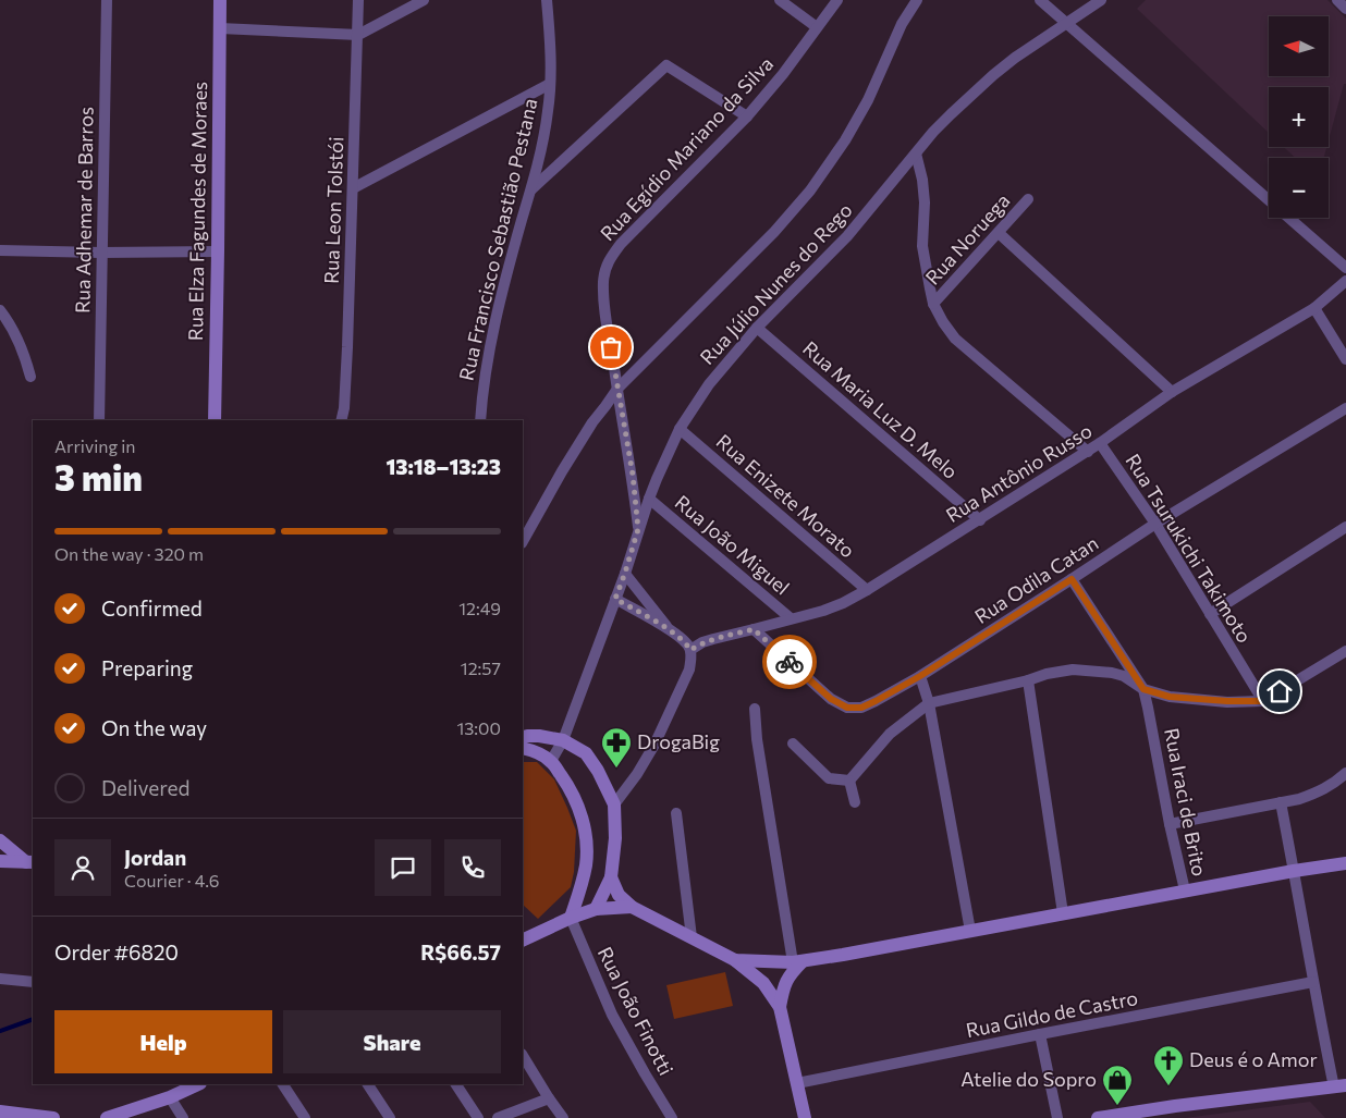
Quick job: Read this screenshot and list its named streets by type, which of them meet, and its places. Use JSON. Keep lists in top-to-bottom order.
{
  "streets": {
    "street": [
      "Rua Egídio Mariano da Silva",
      "Rua Adhemar de Barros",
      "Rua Leon Tolstói",
      "Rua Elza Fagundes de Moraes",
      "Rua Francisco Sebastião Pestana",
      "Rua Noruega",
      "Rua Júlio Nunes do Rego",
      "Rua Maria Luz D. Melo",
      "Rua Antônio Russo",
      "Rua Enizete Morato",
      "Rua João Miguel",
      "Rua Tsurukichi Takimoto",
      "Rua Odila Catan",
      "Rua Iraci de Brito",
      "Rua João Finotti",
      "Rua Gildo de Castro"
    ]
  },
  "crossings": [
    ["Rua Egídio Mariano da Silva", "Rua Júlio Nunes do Rego"],
    ["Rua Júlio Nunes do Rego", "Rua Maria Luz D. Melo"],
    ["Rua Júlio Nunes do Rego", "Rua Enizete Morato"],
    ["Rua Júlio Nunes do Rego", "Rua João Miguel"],
    ["Rua Maria Luz D. Melo", "Rua Antônio Russo"],
    ["Rua Antônio Russo", "Rua Enizete Morato"],
    ["Rua Antônio Russo", "Rua João Miguel"],
    ["Rua Antônio Russo", "Rua Tsurukichi Takimoto"],
    ["Rua Antônio Russo", "Rua Odila Catan"],
    ["Rua Tsurukichi Takimoto", "Rua Odila Catan"],
    ["Rua Odila Catan", "Rua Iraci de Brito"]
  ],
  "places": {
    "pharmacy": ["DrogaBig"],
    "church": ["Deus é o Amor"],
    "shop": ["Atelie do Sopro"]
  },
  "north": "left",
  "page": {
    "map_buttons": ["+", "−"],
    "heading": ["3 min", "Arriving in", "13:18–13:23"],
    "panel": [
      "Jordan",
      "Courier · 4.6",
      "Order #6820",
      "R$66.57"
    ],
    "bar": "On the way · 320 m",
    "list": [
      ["Confirmed", "12:49"],
      ["Preparing", "12:57"],
      ["On the way", "13:00"],
      "Delivered"
    ],
    "buttons": ["Help", "Share"]
  }
}
